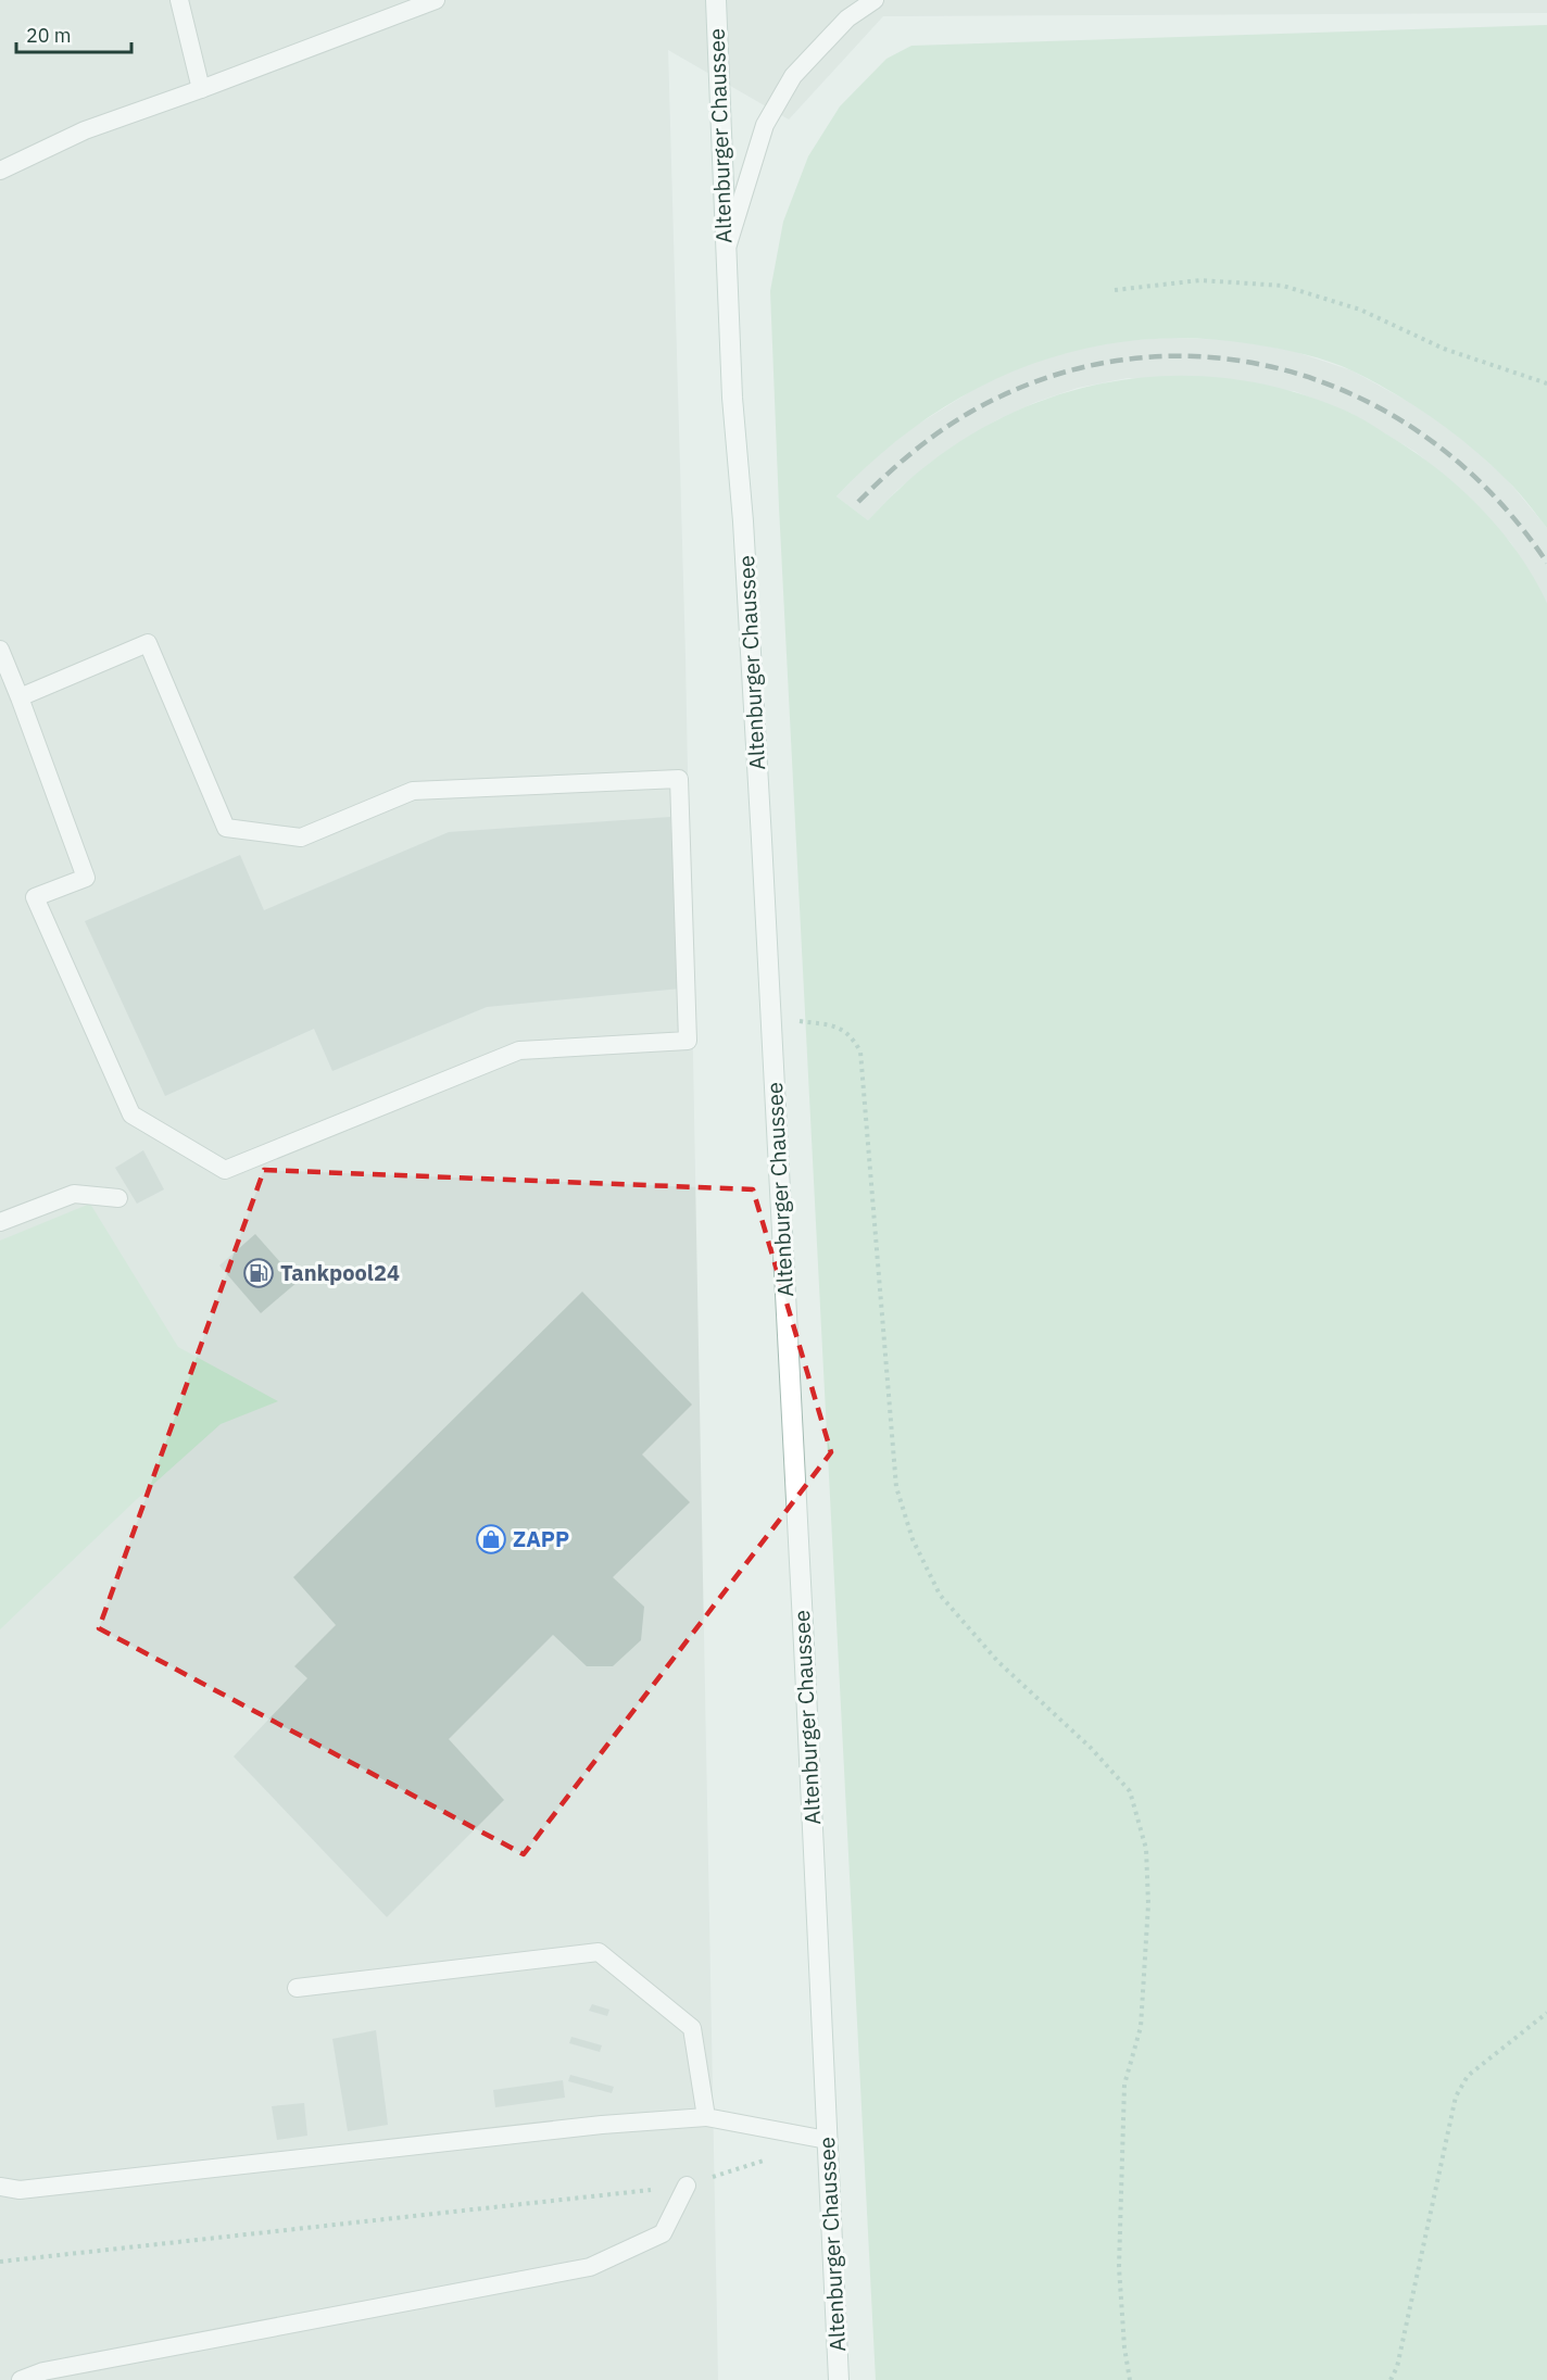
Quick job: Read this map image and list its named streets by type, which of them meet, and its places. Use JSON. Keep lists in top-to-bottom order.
{
  "streets": {
    "main road": ["Altenburger Chaussee"]
  },
  "places": {
    "fuel station": ["Tankpool24"],
    "shop": ["ZAPP"]
  },
  "scale_bar": "20 m"
}
